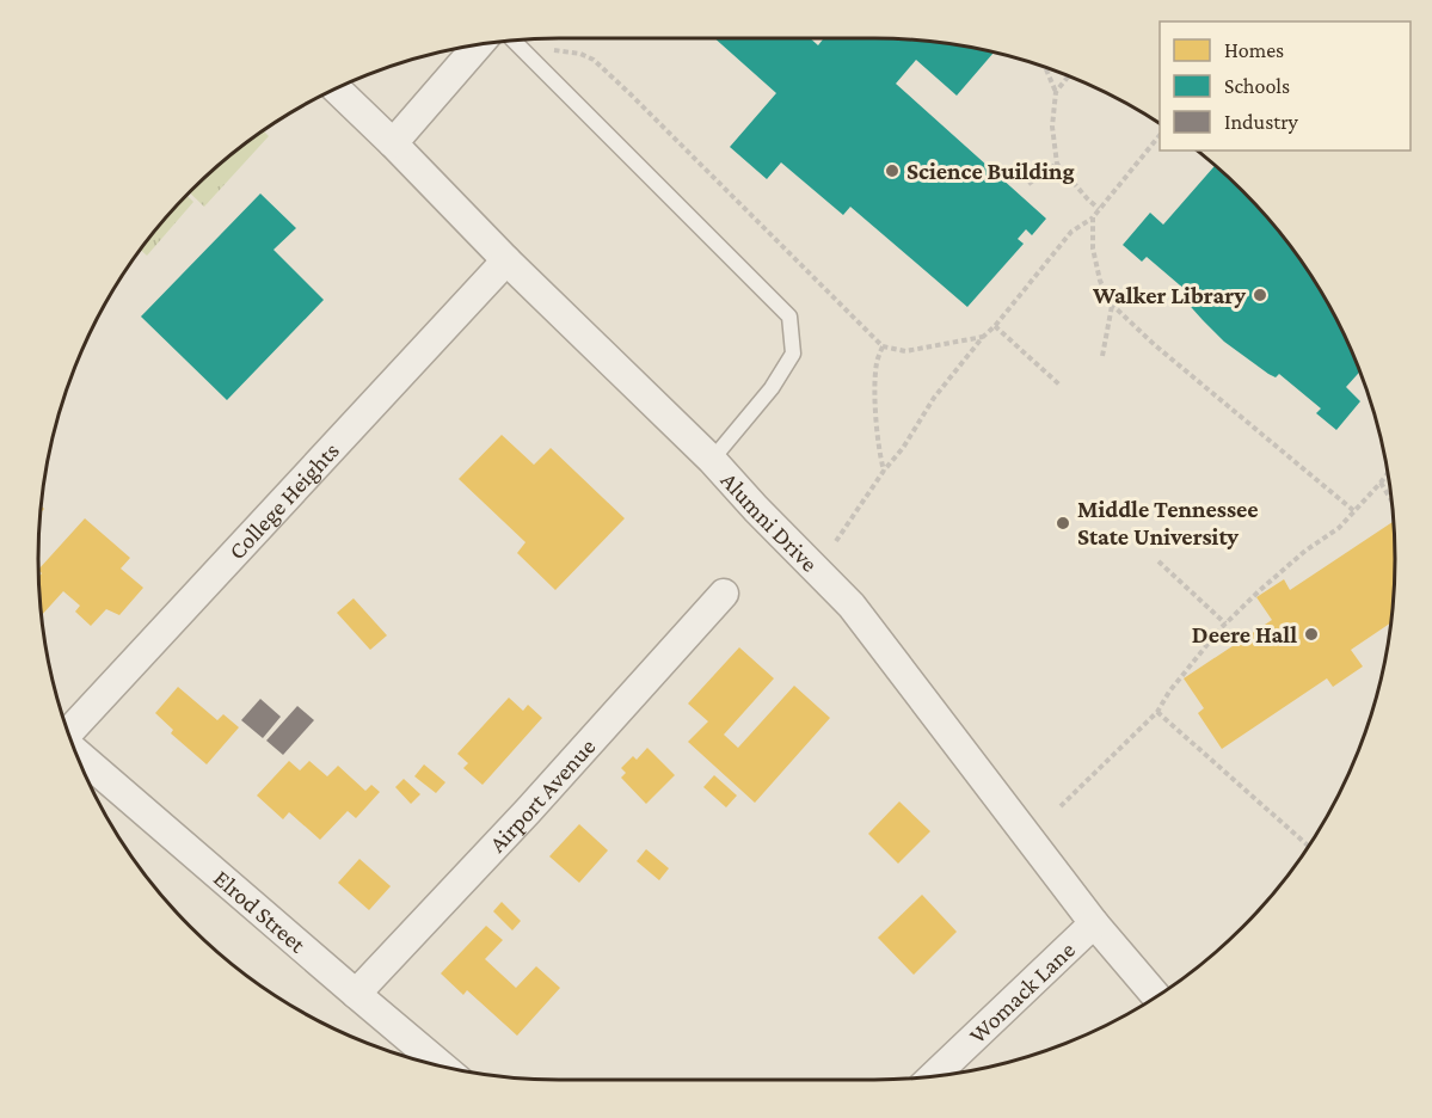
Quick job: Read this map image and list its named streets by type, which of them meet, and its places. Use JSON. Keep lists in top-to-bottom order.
{
  "streets": {
    "street": [
      "College Heights",
      "Alumni Drive",
      "Airport Avenue",
      "Elrod Street",
      "Womack Lane"
    ]
  },
  "crossings": [
    ["College Heights", "Alumni Drive"],
    ["Alumni Drive", "Womack Lane"],
    ["Airport Avenue", "Elrod Street"]
  ],
  "places": [
    "Science Building",
    "Walker Library",
    "Middle Tennessee State University",
    "Deere Hall"
  ],
  "legend": ["Homes", "Schools", "Industry"]
}
